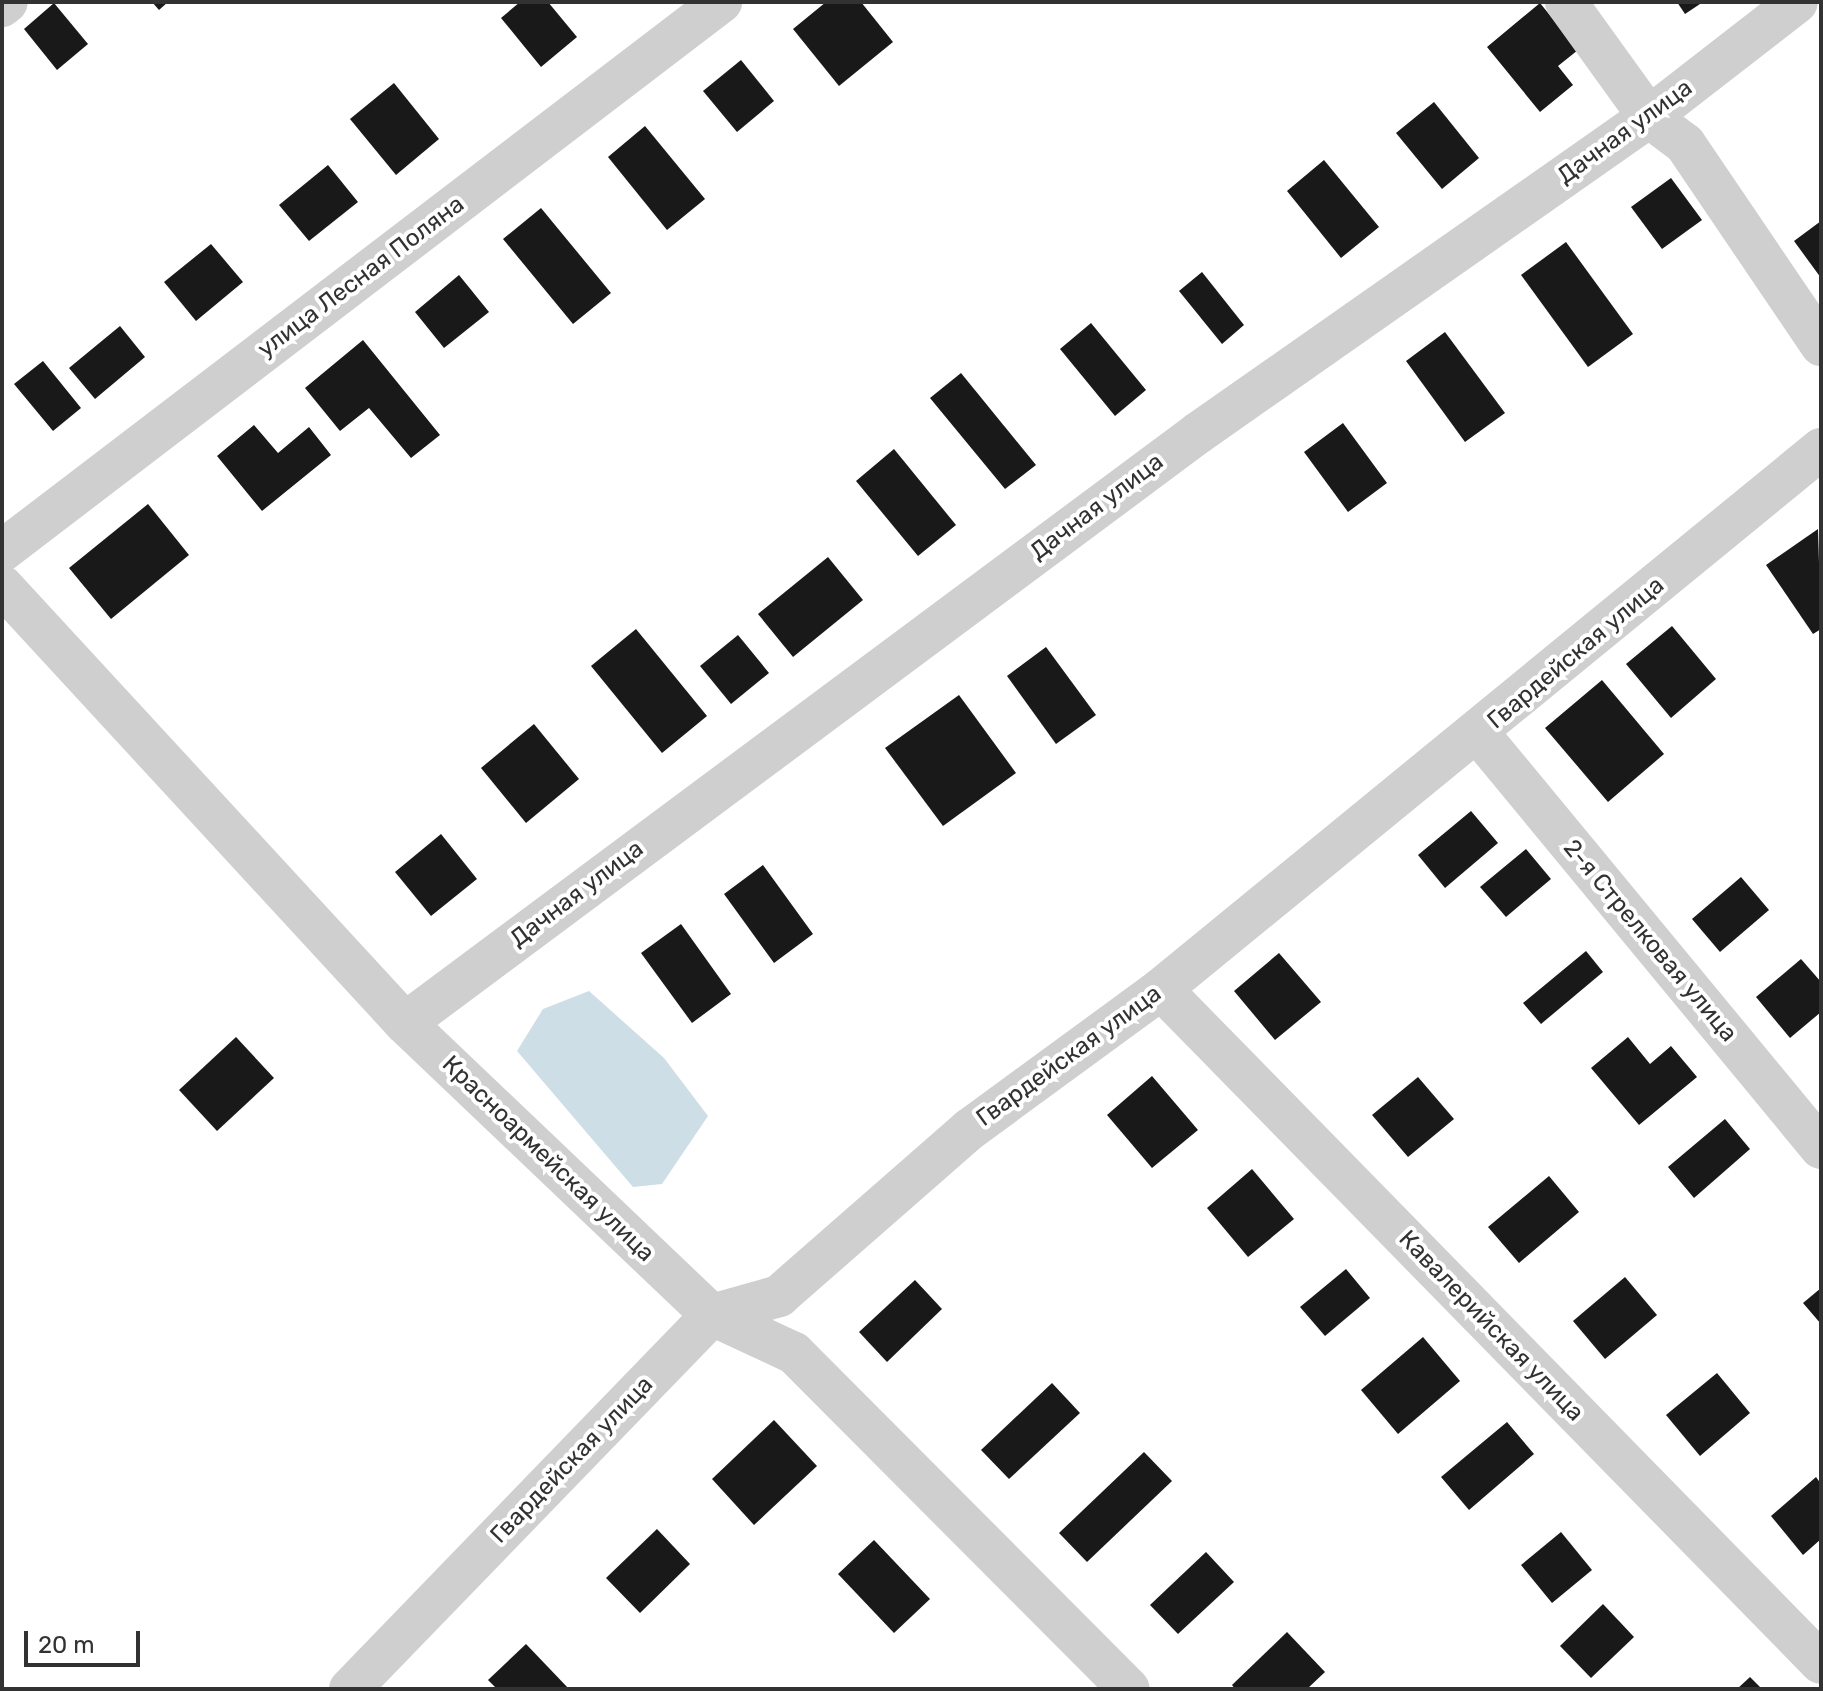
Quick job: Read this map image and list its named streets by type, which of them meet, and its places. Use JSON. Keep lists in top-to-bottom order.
{
  "streets": {
    "street": [
      "Дачная улица",
      "улица Лесная Поляна",
      "Гвардейская улица",
      "2-я Стрелковая улица",
      "Красноармейская улица",
      "Кавалерийская улица"
    ]
  },
  "crossings": [
    ["Дачная улица", "Красноармейская улица"],
    ["Гвардейская улица", "2-я Стрелковая улица"],
    ["Гвардейская улица", "Красноармейская улица"],
    ["Гвардейская улица", "Кавалерийская улица"]
  ],
  "scale_bar": "20 m"
}
